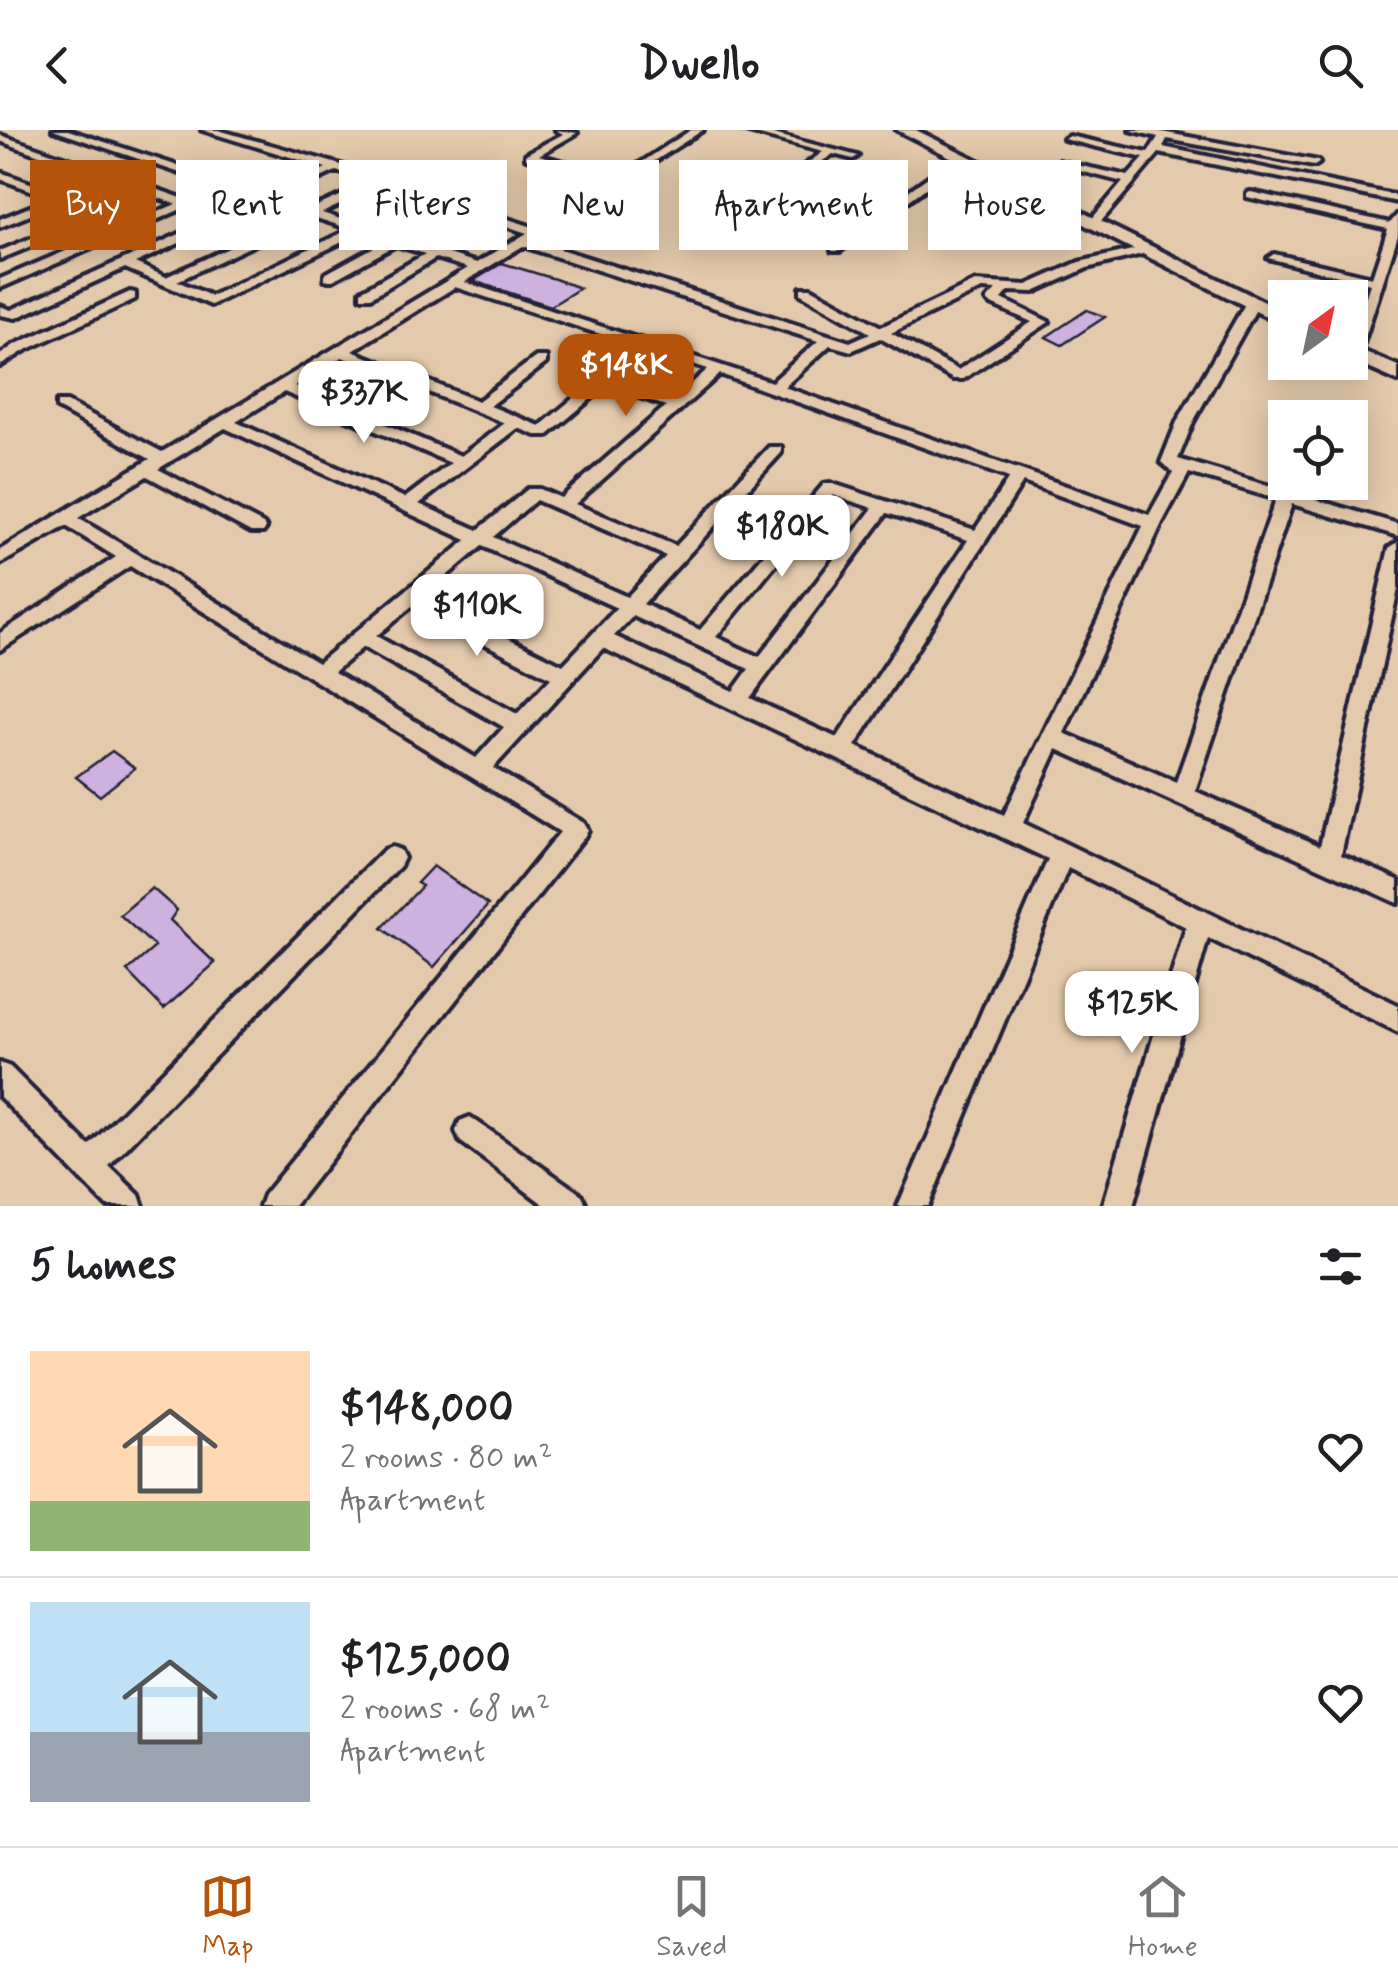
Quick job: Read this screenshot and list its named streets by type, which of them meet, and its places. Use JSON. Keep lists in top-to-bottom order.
{
  "north": "top right",
  "page": {
    "header": "Dwello",
    "chip": [
      "Buy",
      "Rent",
      "Filters",
      "New",
      "Apartment",
      "House"
    ],
    "price": [
      "$148K",
      "$337K",
      "$180K",
      "$110K",
      "$125K"
    ],
    "heading": "5 homes",
    "list": [
      {
        "name": "$148,000",
        "note": "2 rooms · 80 m² · Apartment"
      },
      {
        "name": "$125,000",
        "note": "2 rooms · 68 m² · Apartment"
      }
    ],
    "tabs": ["Map", "Saved", "Home"]
  }
}
